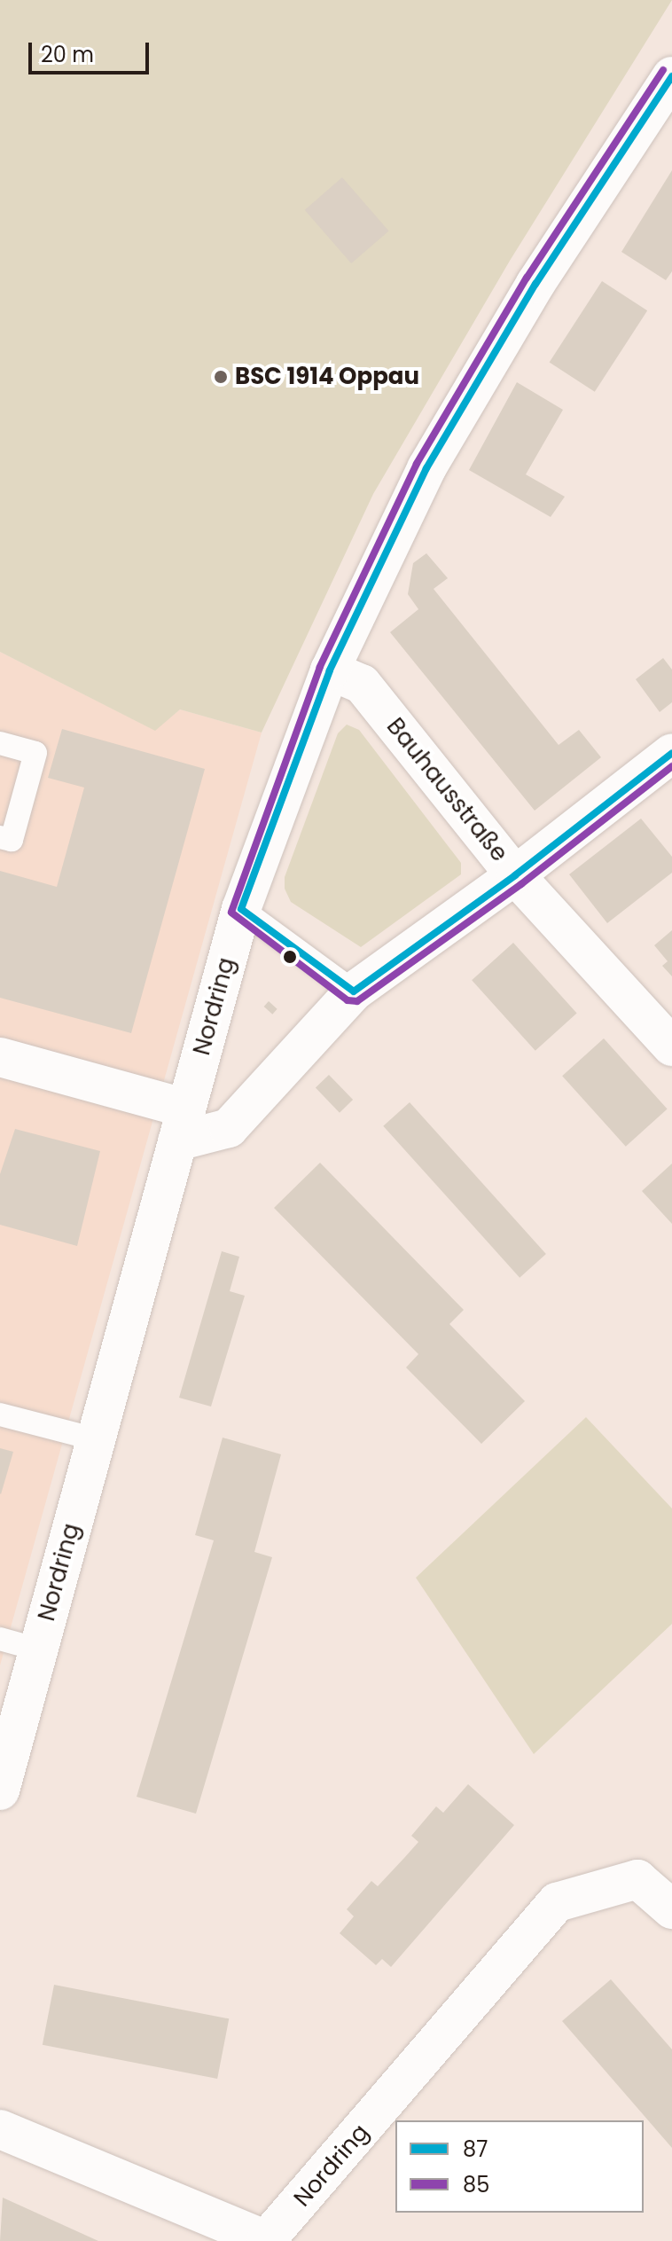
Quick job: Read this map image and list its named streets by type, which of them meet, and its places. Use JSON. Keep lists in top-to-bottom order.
{
  "streets": {
    "street": ["Bauhausstraße", "Nordring"]
  },
  "crossings": [
    ["Bauhausstraße", "Nordring"]
  ],
  "places": ["BSC 1914 Oppau"],
  "lines": ["transit line 85", "transit line 87"],
  "legend": ["87", "85"],
  "scale_bar": "20 m"
}
